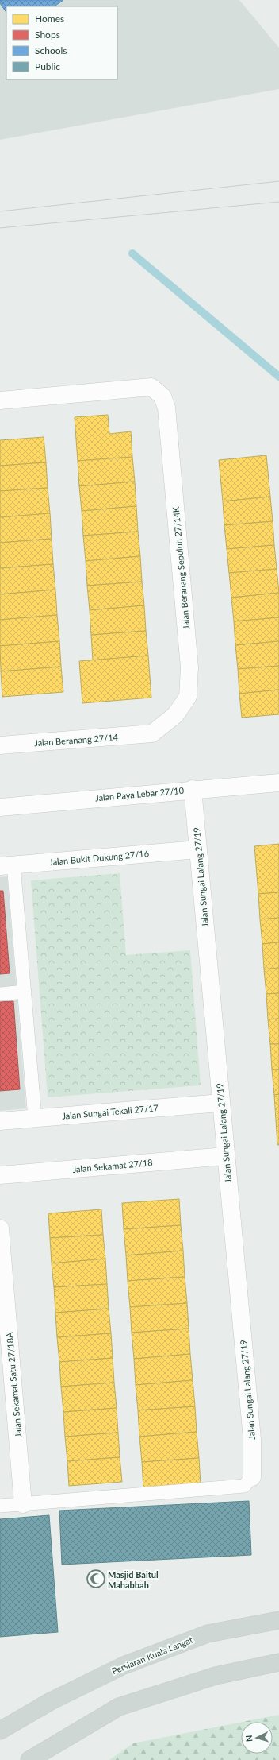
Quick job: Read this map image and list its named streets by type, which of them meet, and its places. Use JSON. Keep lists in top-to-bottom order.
{
  "streets": {
    "main road": ["Persiaran Kuala Langat"],
    "street": [
      "Jalan Beranang Sepuluh 27/14K",
      "Jalan Beranang 27/14",
      "Jalan Paya Lebar 27/10",
      "Jalan Bukit Dukung 27/16",
      "Jalan Sungai Lalang 27/19",
      "Jalan Sungai Tekali 27/17",
      "Jalan Sekamat 27/18",
      "Jalan Sekamat Satu 27/18A"
    ]
  },
  "crossings": [
    ["Jalan Beranang Sepuluh 27/14K", "Jalan Beranang 27/14"],
    ["Jalan Paya Lebar 27/10", "Jalan Sungai Lalang 27/19"],
    ["Jalan Bukit Dukung 27/16", "Jalan Sungai Lalang 27/19"],
    ["Jalan Sungai Lalang 27/19", "Jalan Sungai Tekali 27/17"],
    ["Jalan Sungai Lalang 27/19", "Jalan Sekamat 27/18"]
  ],
  "places": {
    "mosque": ["Masjid Baitul Mahabbah"]
  },
  "legend": [
    "Homes",
    "Shops",
    "Schools",
    "Public"
  ],
  "north": "left"
}
